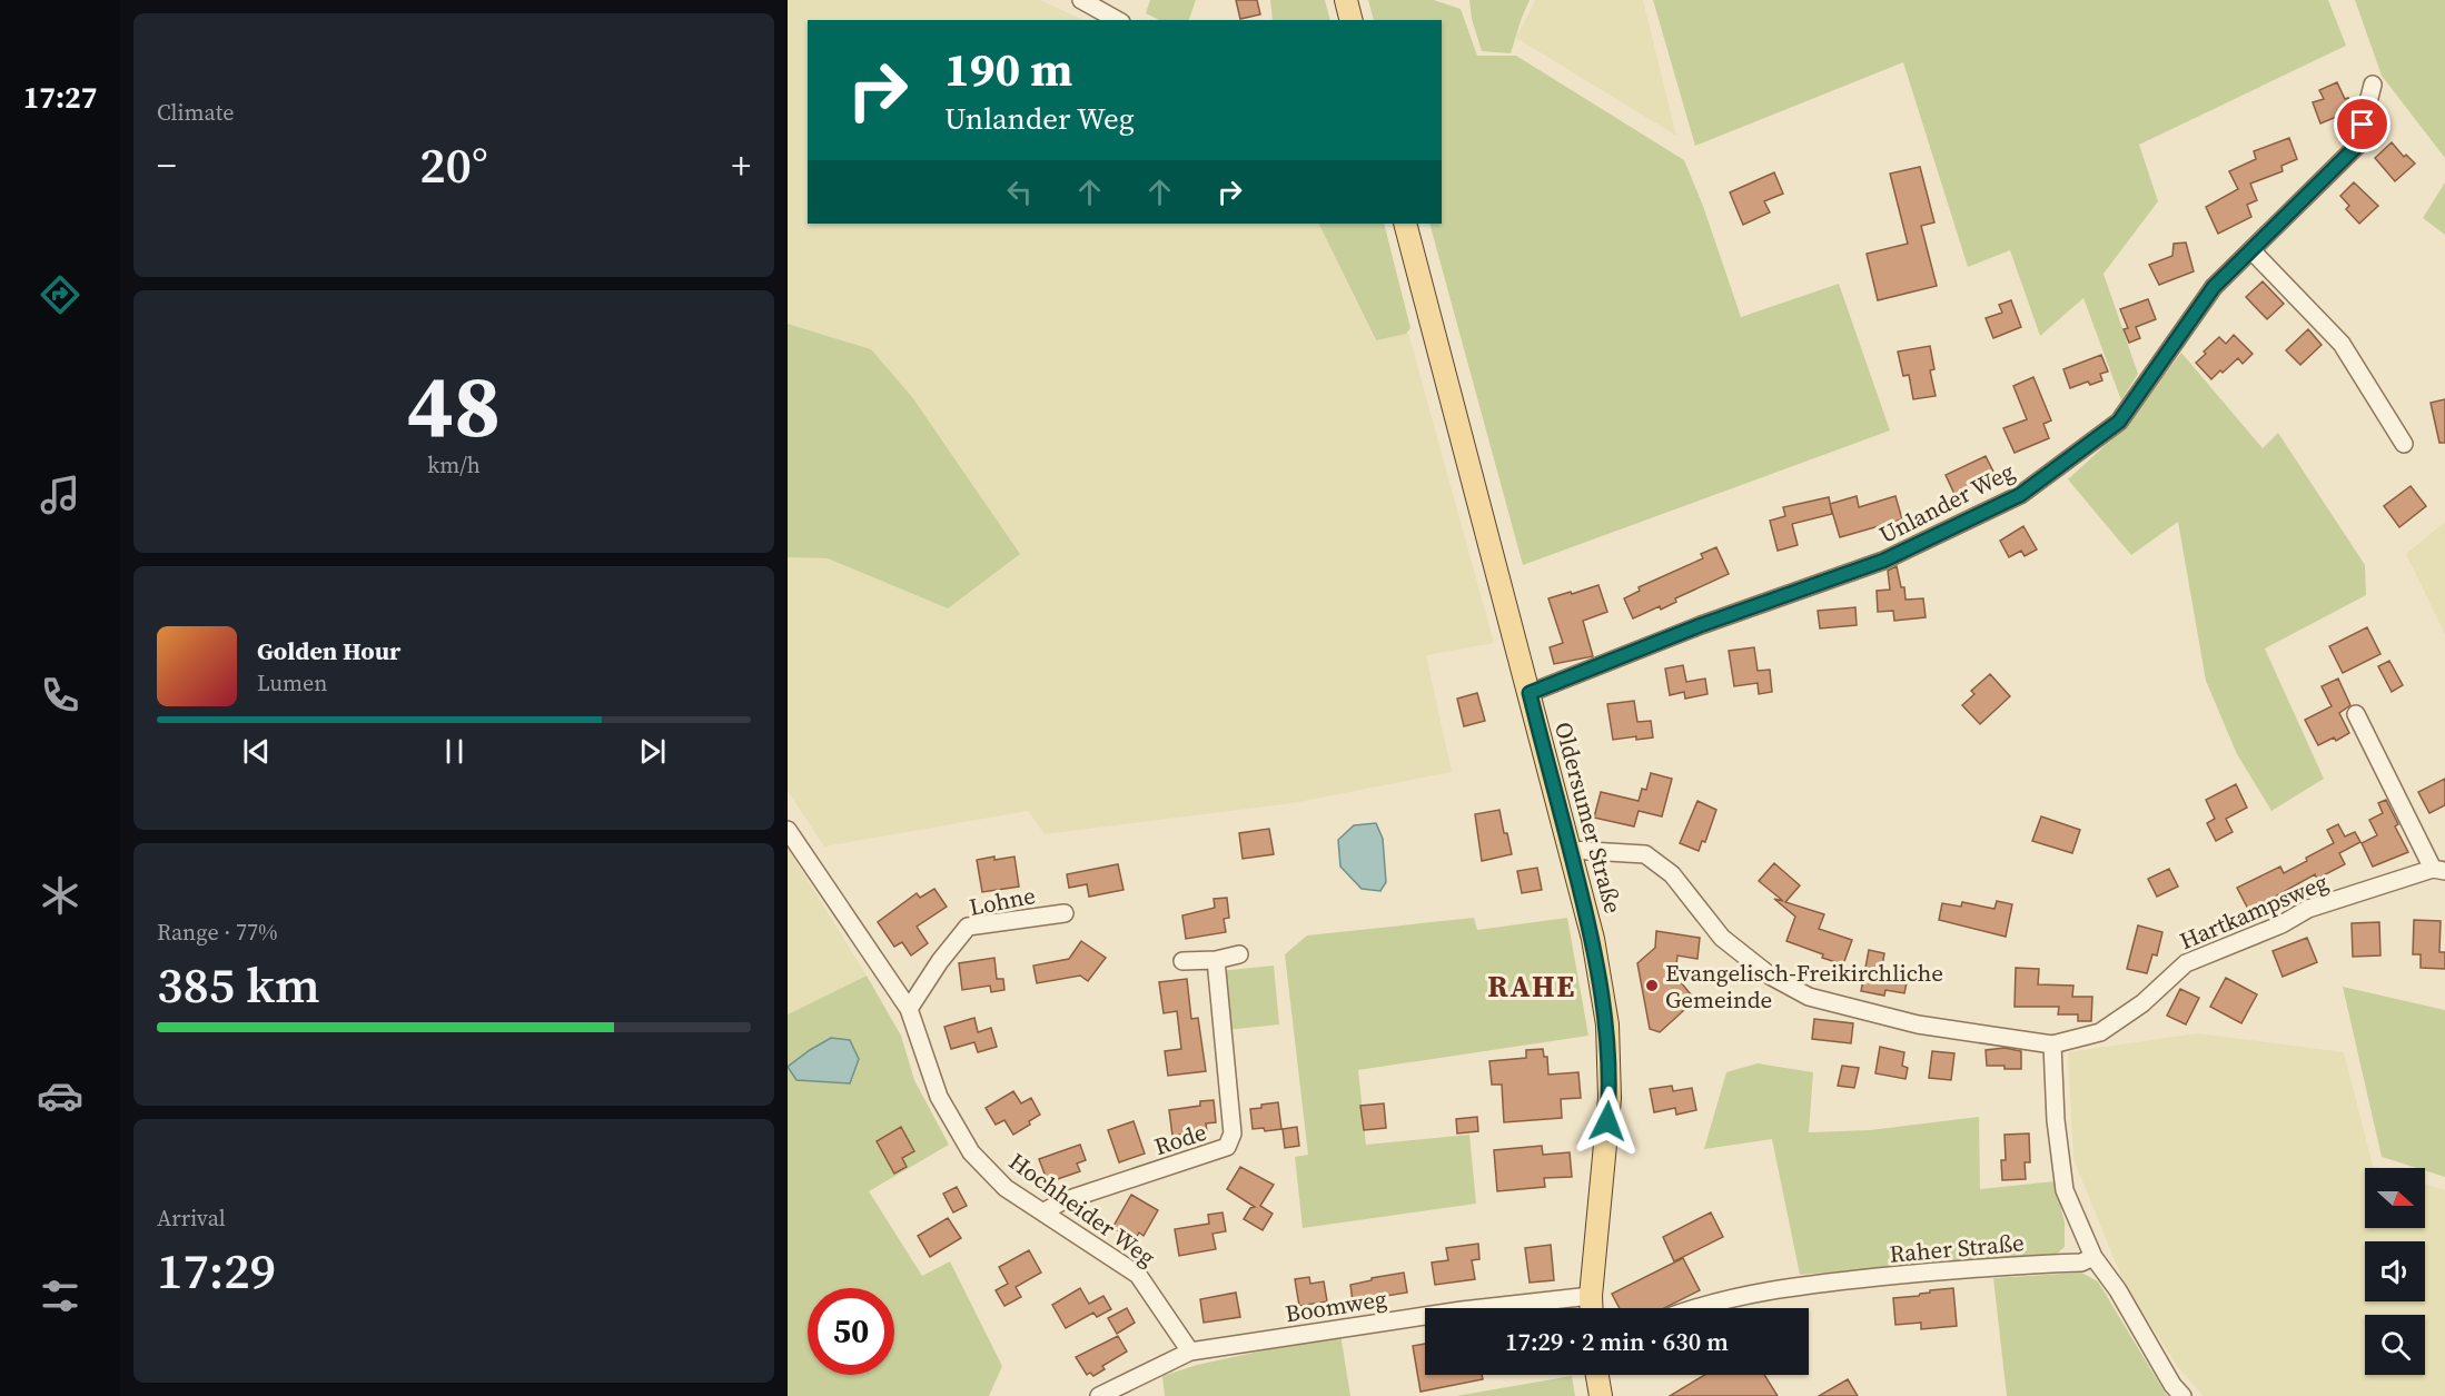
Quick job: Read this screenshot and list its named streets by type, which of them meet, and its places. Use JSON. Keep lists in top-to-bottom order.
{
  "streets": {
    "main road": ["Oldersumer Straße"],
    "street": [
      "Unlander Weg",
      "Lohne",
      "Hartkampsweg",
      "Rode",
      "Hochheider Weg",
      "Raher Straße",
      "Boomweg"
    ]
  },
  "crossings": [
    ["Unlander Weg", "Oldersumer Straße"],
    ["Oldersumer Straße", "Boomweg"],
    ["Lohne", "Hochheider Weg"],
    ["Rode", "Hochheider Weg"],
    ["Hochheider Weg", "Boomweg"]
  ],
  "districts": ["RAHE"],
  "places": ["Evangelisch-Freikirchliche Gemeinde"],
  "north": "right",
  "page": {
    "tabs": "17:27",
    "tile": [
      "Climate",
      ["48", "km/h"],
      ["Range · 77%", "385 km"],
      ["Arrival", "17:29"]
    ],
    "turn": ["190 m", "Unlander Weg"],
    "heat": ["−", "20°", "+"],
    "song": ["Golden Hour", "Lumen"],
    "limit": "50",
    "trip": "17:29 · 2 min · 630 m"
  }
}
